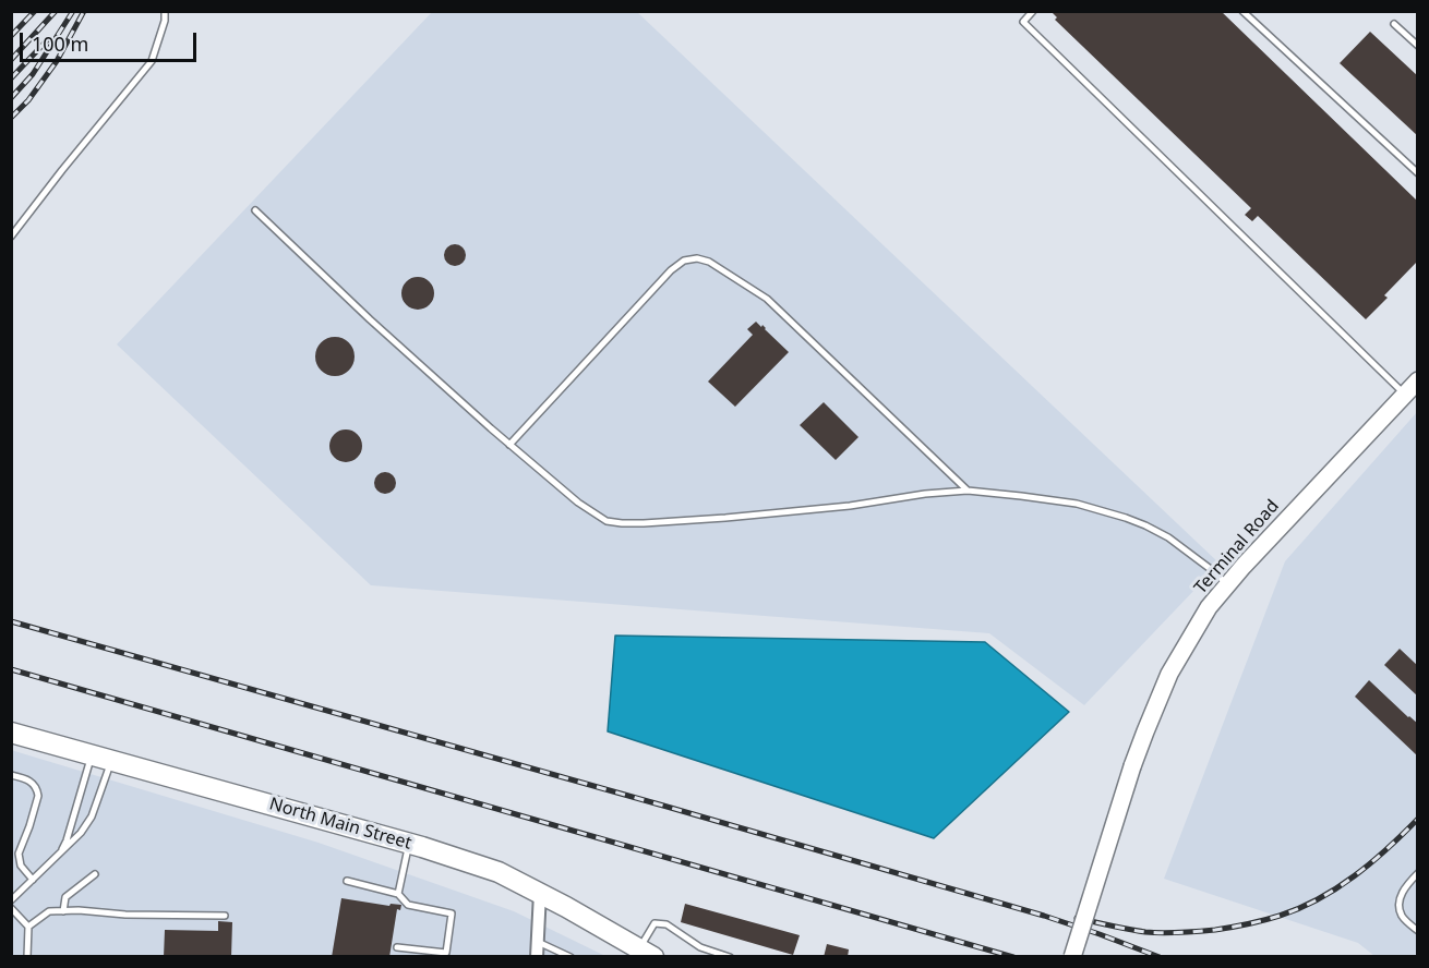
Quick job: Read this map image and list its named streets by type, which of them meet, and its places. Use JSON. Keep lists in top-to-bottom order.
{
  "streets": {
    "main road": ["Terminal Road", "North Main Street"]
  },
  "scale_bar": "100 m"
}
